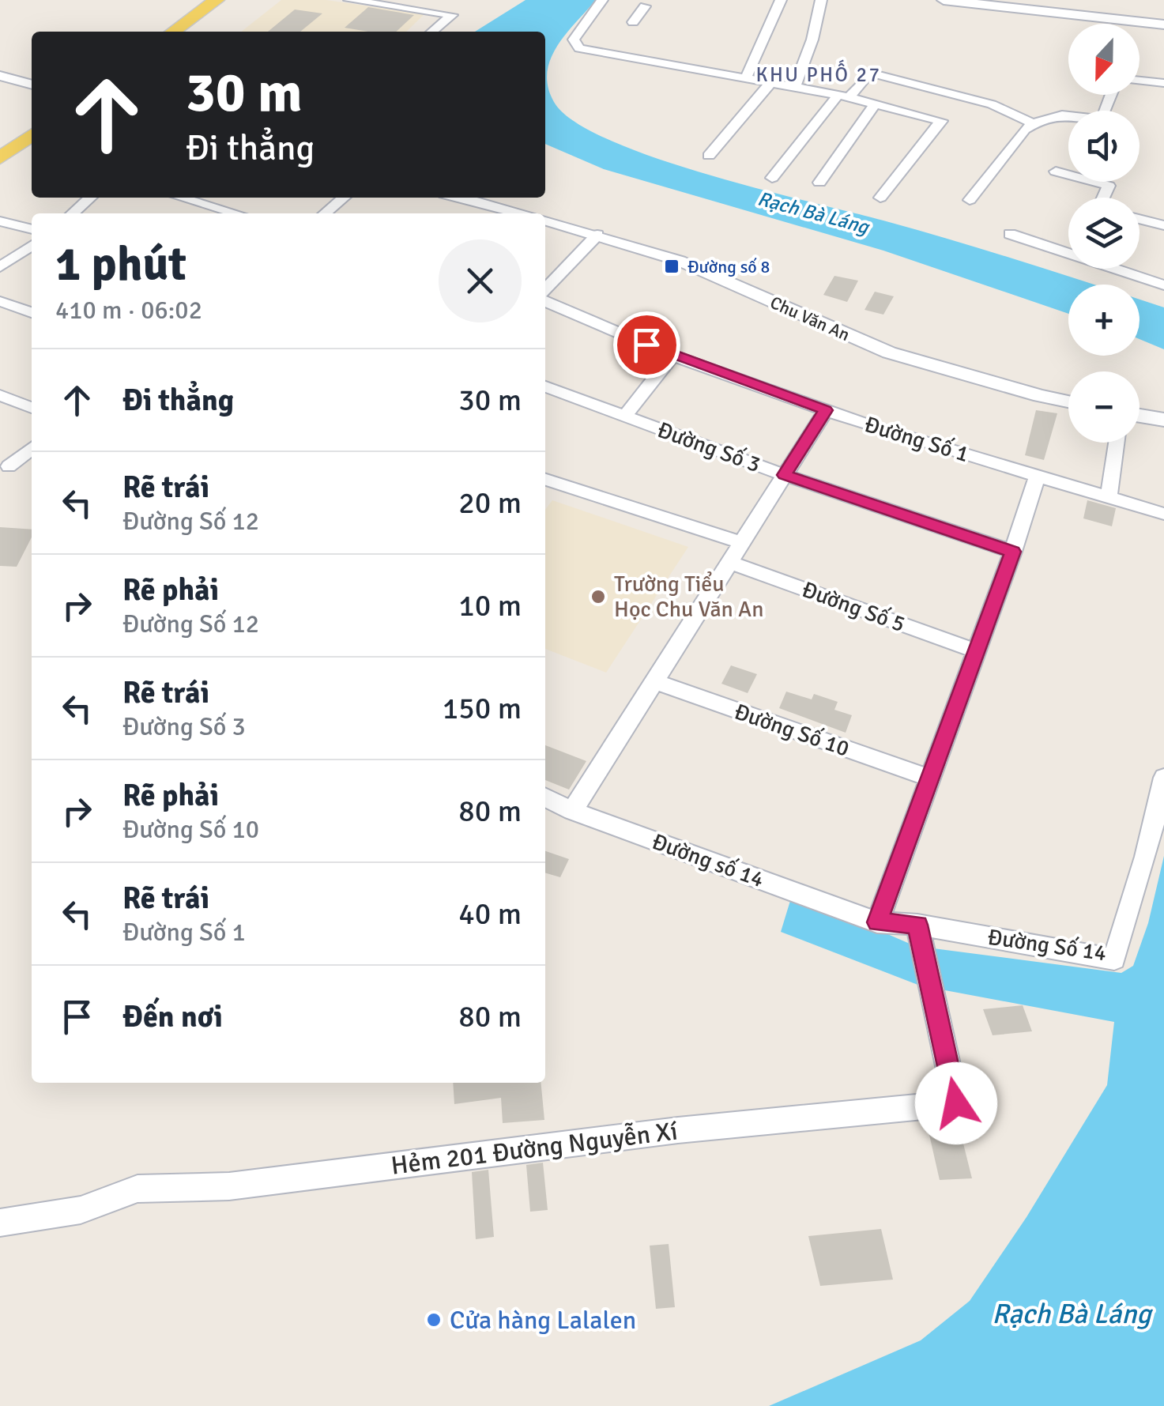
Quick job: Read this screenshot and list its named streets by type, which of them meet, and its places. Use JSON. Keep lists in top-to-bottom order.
{
  "streets": {
    "street": [
      "Chu Văn An",
      "Đường Số 1",
      "Đường Số 3",
      "Đường Số 5",
      "Đường Số 10",
      "Đường số 14",
      "Đường Số 14",
      "Hẻm 201 Đường Nguyễn Xí"
    ]
  },
  "crossings": [
    ["Đường số 14", "Đường Số 14"],
    ["Đường số 14", "Hẻm 201 Đường Nguyễn Xí"],
    ["Đường Số 14", "Hẻm 201 Đường Nguyễn Xí"]
  ],
  "districts": ["KHU PHỐ 27"],
  "water": ["Rạch Bà Láng"],
  "places": {
    "transit": ["Đường số 8"],
    "other": ["Trường Tiểu Học Chu Văn An", "Cửa hàng Lalalen"]
  },
  "north": "bottom",
  "page": {
    "map_buttons": ["+", "−"],
    "turn": ["30 m", "Đi thẳng"],
    "heading": ["1 phút", "410 m · 06:02"],
    "list": [
      {
        "name": "Đi thẳng",
        "value": "30 m"
      },
      {
        "name": "Rẽ trái",
        "note": "Đường Số 12",
        "value": "20 m"
      },
      {
        "name": "Rẽ phải",
        "note": "Đường Số 12",
        "value": "10 m"
      },
      {
        "name": "Rẽ trái",
        "note": "Đường Số 3",
        "value": "150 m"
      },
      {
        "name": "Rẽ phải",
        "note": "Đường Số 10",
        "value": "80 m"
      },
      {
        "name": "Rẽ trái",
        "note": "Đường Số 1",
        "value": "40 m"
      },
      {
        "name": "Đến nơi",
        "value": "80 m"
      }
    ]
  }
}
